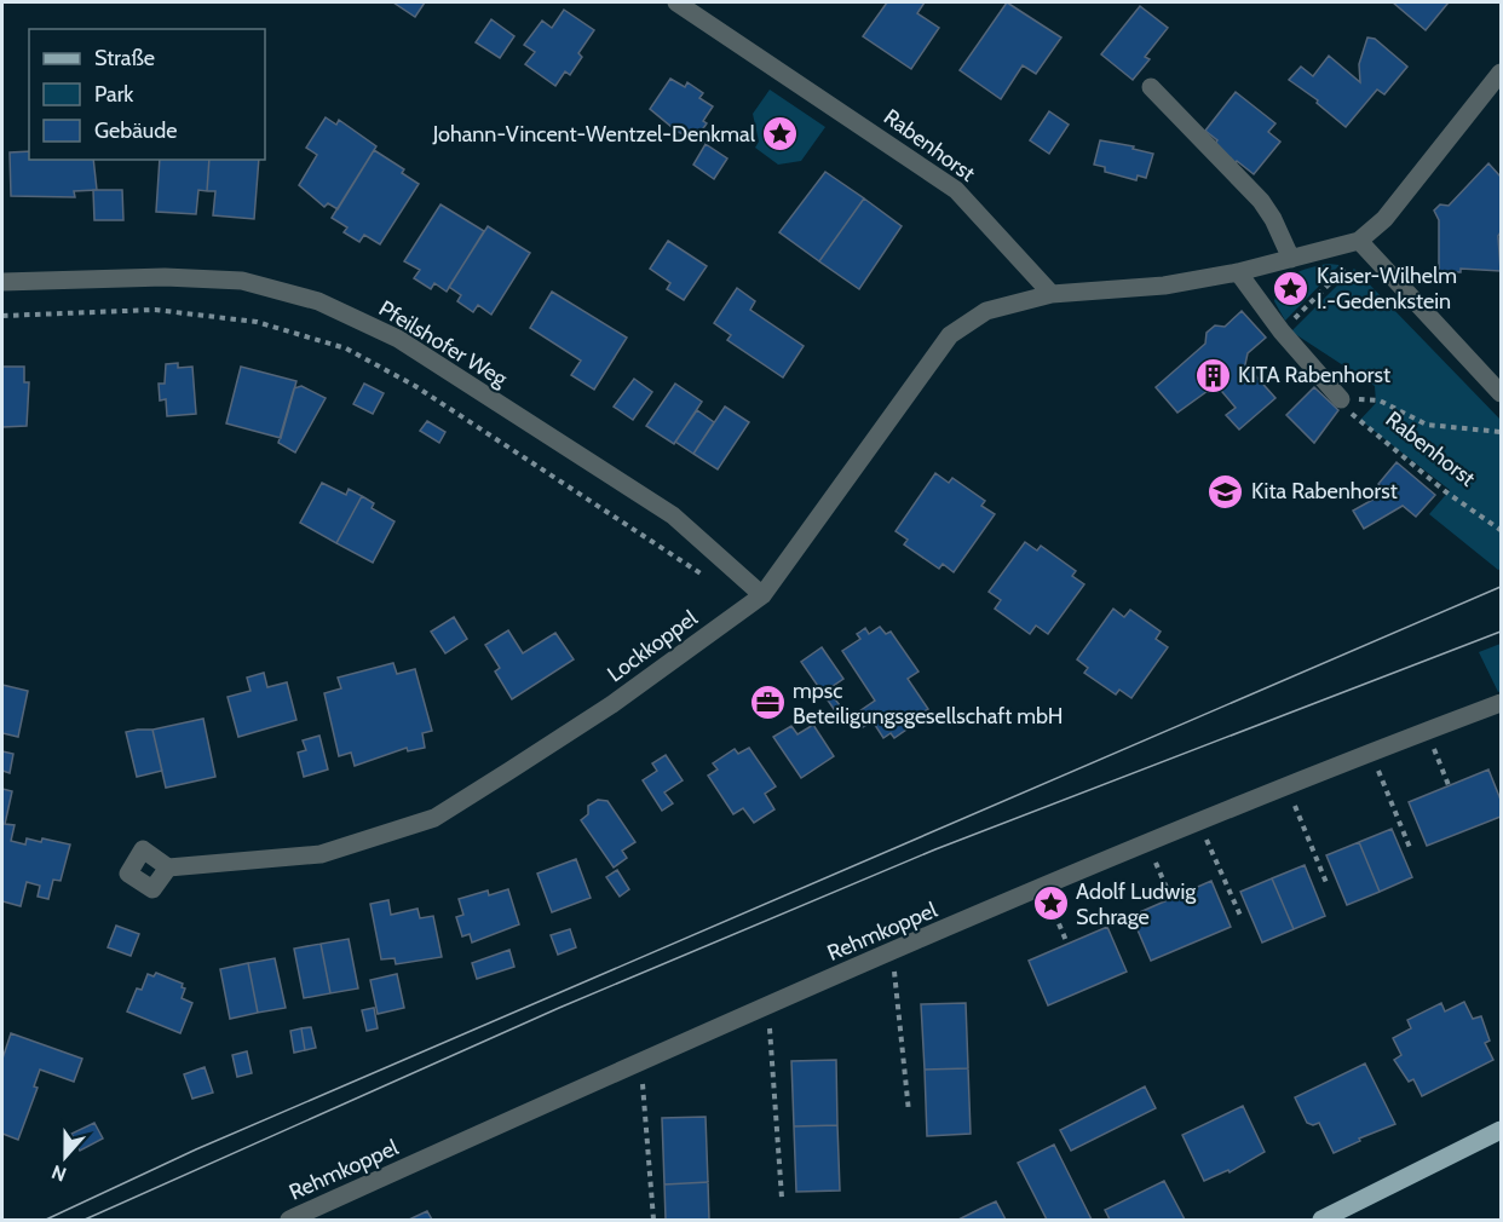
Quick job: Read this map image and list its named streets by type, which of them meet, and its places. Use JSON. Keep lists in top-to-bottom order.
{
  "streets": {
    "street": [
      "Rabenhorst",
      "Pfeilshofer Weg",
      "Lockkoppel",
      "Rehmkoppel"
    ]
  },
  "crossings": [
    ["Rabenhorst", "Lockkoppel"],
    ["Pfeilshofer Weg", "Lockkoppel"]
  ],
  "places": {
    "place": ["Johann-Vincent-Wentzel-Denkmal", "Kaiser-Wilhelm I.-Gedenkstein", "Adolf Ludwig Schrage"],
    "building": ["KITA Rabenhorst"],
    "school or university": ["Kita Rabenhorst"],
    "office": ["mpsc Beteiligungsgesellschaft mbH"]
  },
  "legend": ["Straße", "Park", "Gebäude"],
  "north": "bottom"
}
